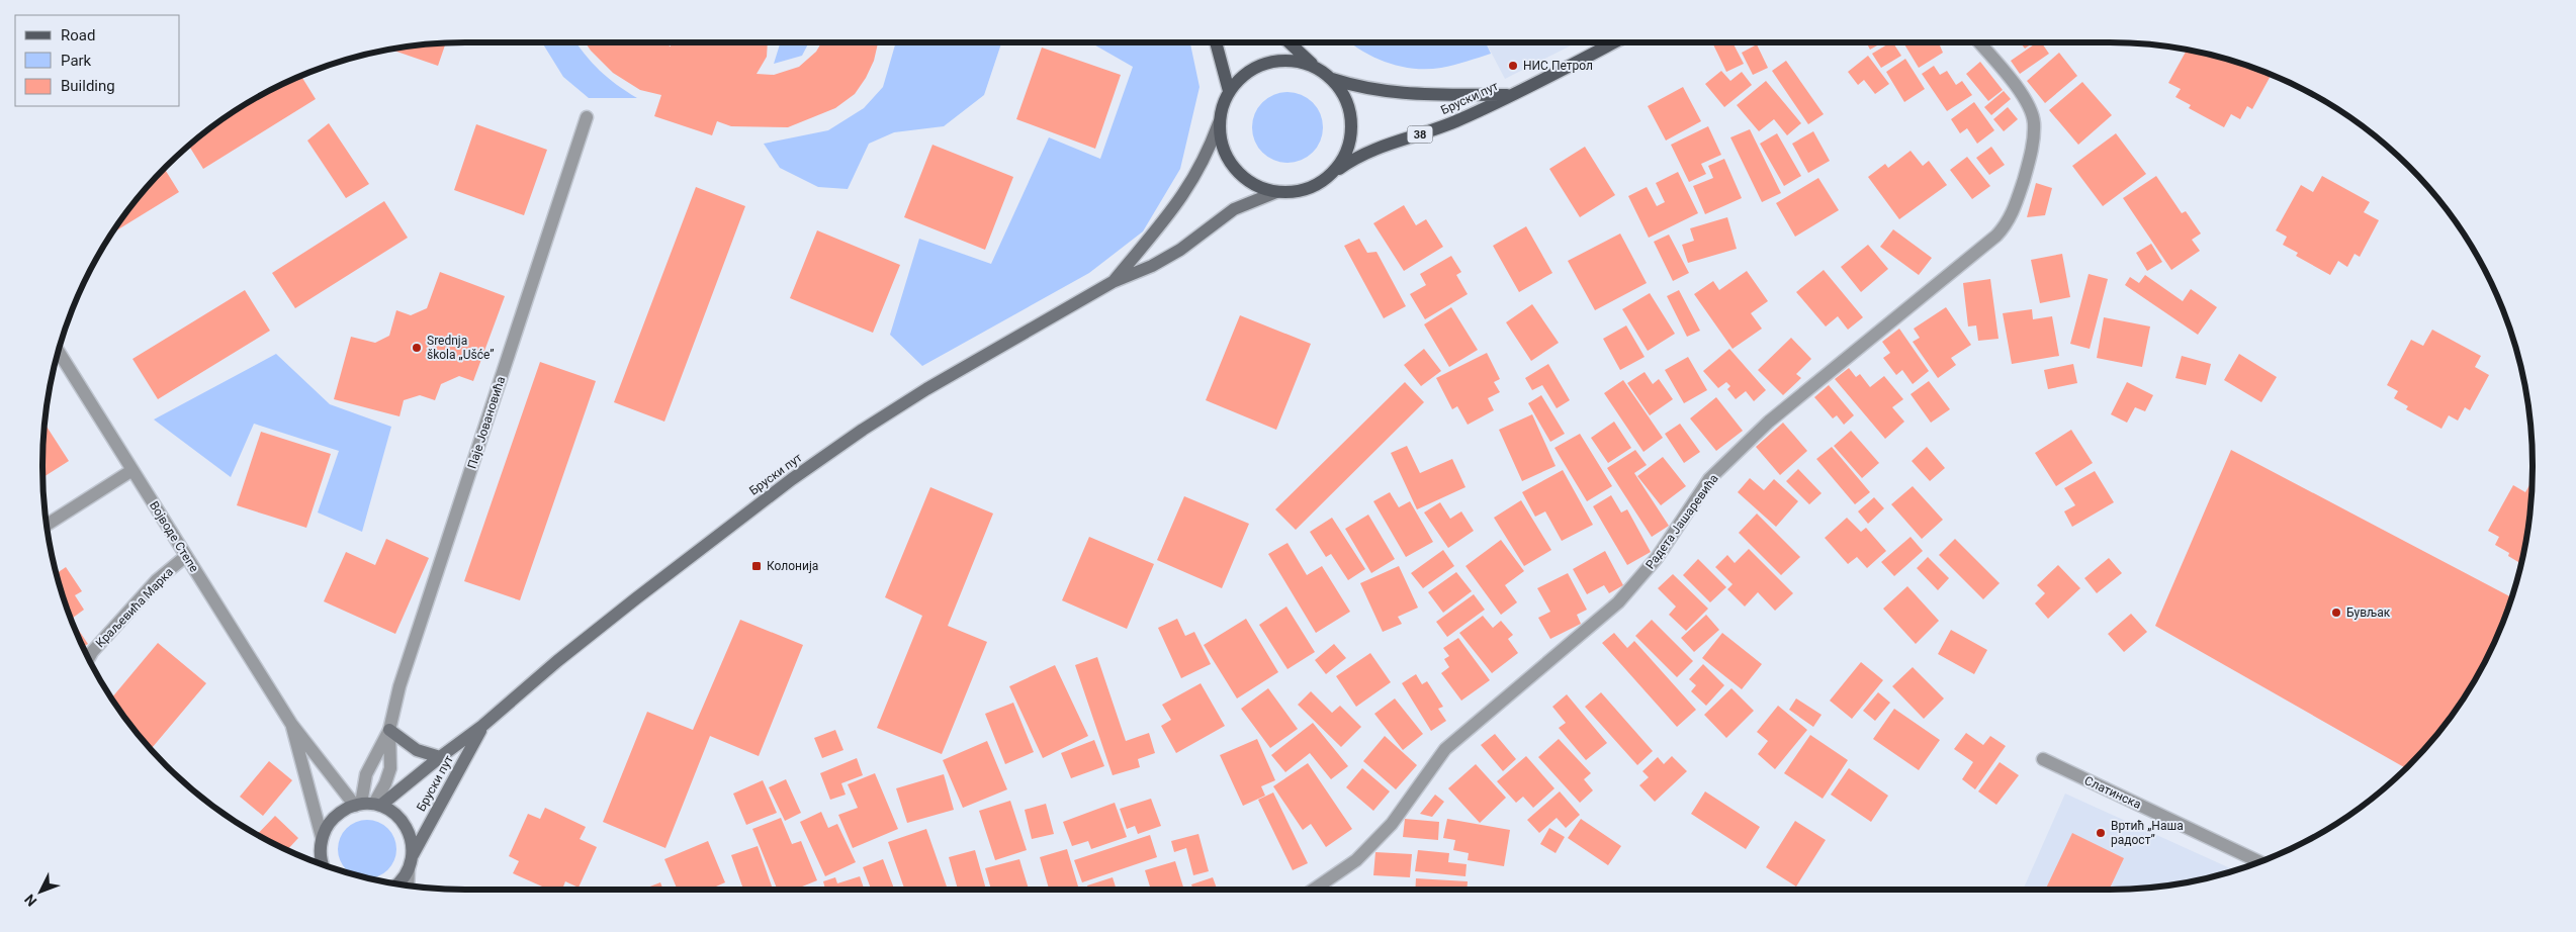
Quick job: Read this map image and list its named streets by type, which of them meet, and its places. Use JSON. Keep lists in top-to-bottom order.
{
  "streets": {
    "main road": ["Бруски пут", "38"],
    "street": [
      "Паје Јовановића",
      "Радета Јашаревића",
      "Војводе Степе",
      "Краљевића Марка",
      "Слатинска"
    ]
  },
  "crossings": [
    ["Бруски пут", "38"],
    ["Војводе Степе", "Краљевића Марка"]
  ],
  "places": {
    "other": [
      "НИС Петрол",
      "Srednja škola „Ušće”",
      "Бувљак",
      "Вртић „Наша радост”"
    ],
    "transit": ["Колонија"]
  },
  "legend": ["Road", "Park", "Building"],
  "north": "bottom left"
}
